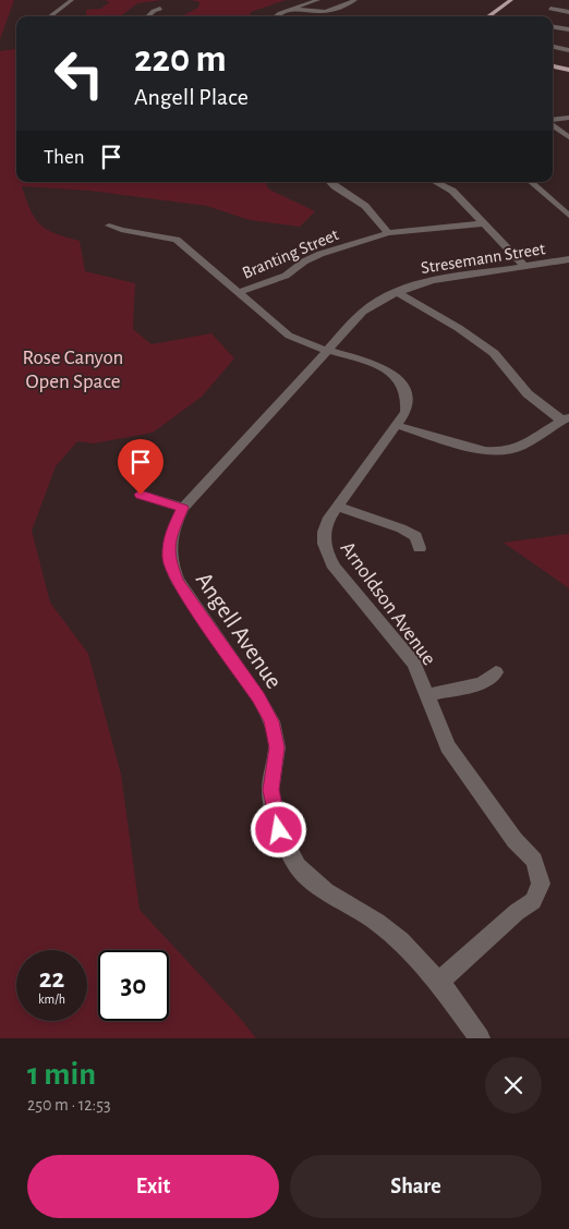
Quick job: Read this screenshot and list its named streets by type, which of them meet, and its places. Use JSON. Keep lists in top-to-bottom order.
{
  "streets": {
    "street": [
      "Branting Street",
      "Stresemann Street",
      "Arnoldson Avenue",
      "Angell Avenue"
    ]
  },
  "crossings": [
    ["Branting Street", "Arnoldson Avenue"],
    ["Stresemann Street", "Arnoldson Avenue"],
    ["Stresemann Street", "Angell Avenue"],
    ["Arnoldson Avenue", "Angell Avenue"]
  ],
  "parks": ["Rose Canyon Open Space"],
  "page": {
    "turn": ["220 m", "Angell Place"],
    "then": "Then",
    "speed": "22 km/h",
    "limit": "30",
    "heading": ["1 min", "250 m · 12:53"],
    "buttons": ["Exit", "Share"]
  }
}
